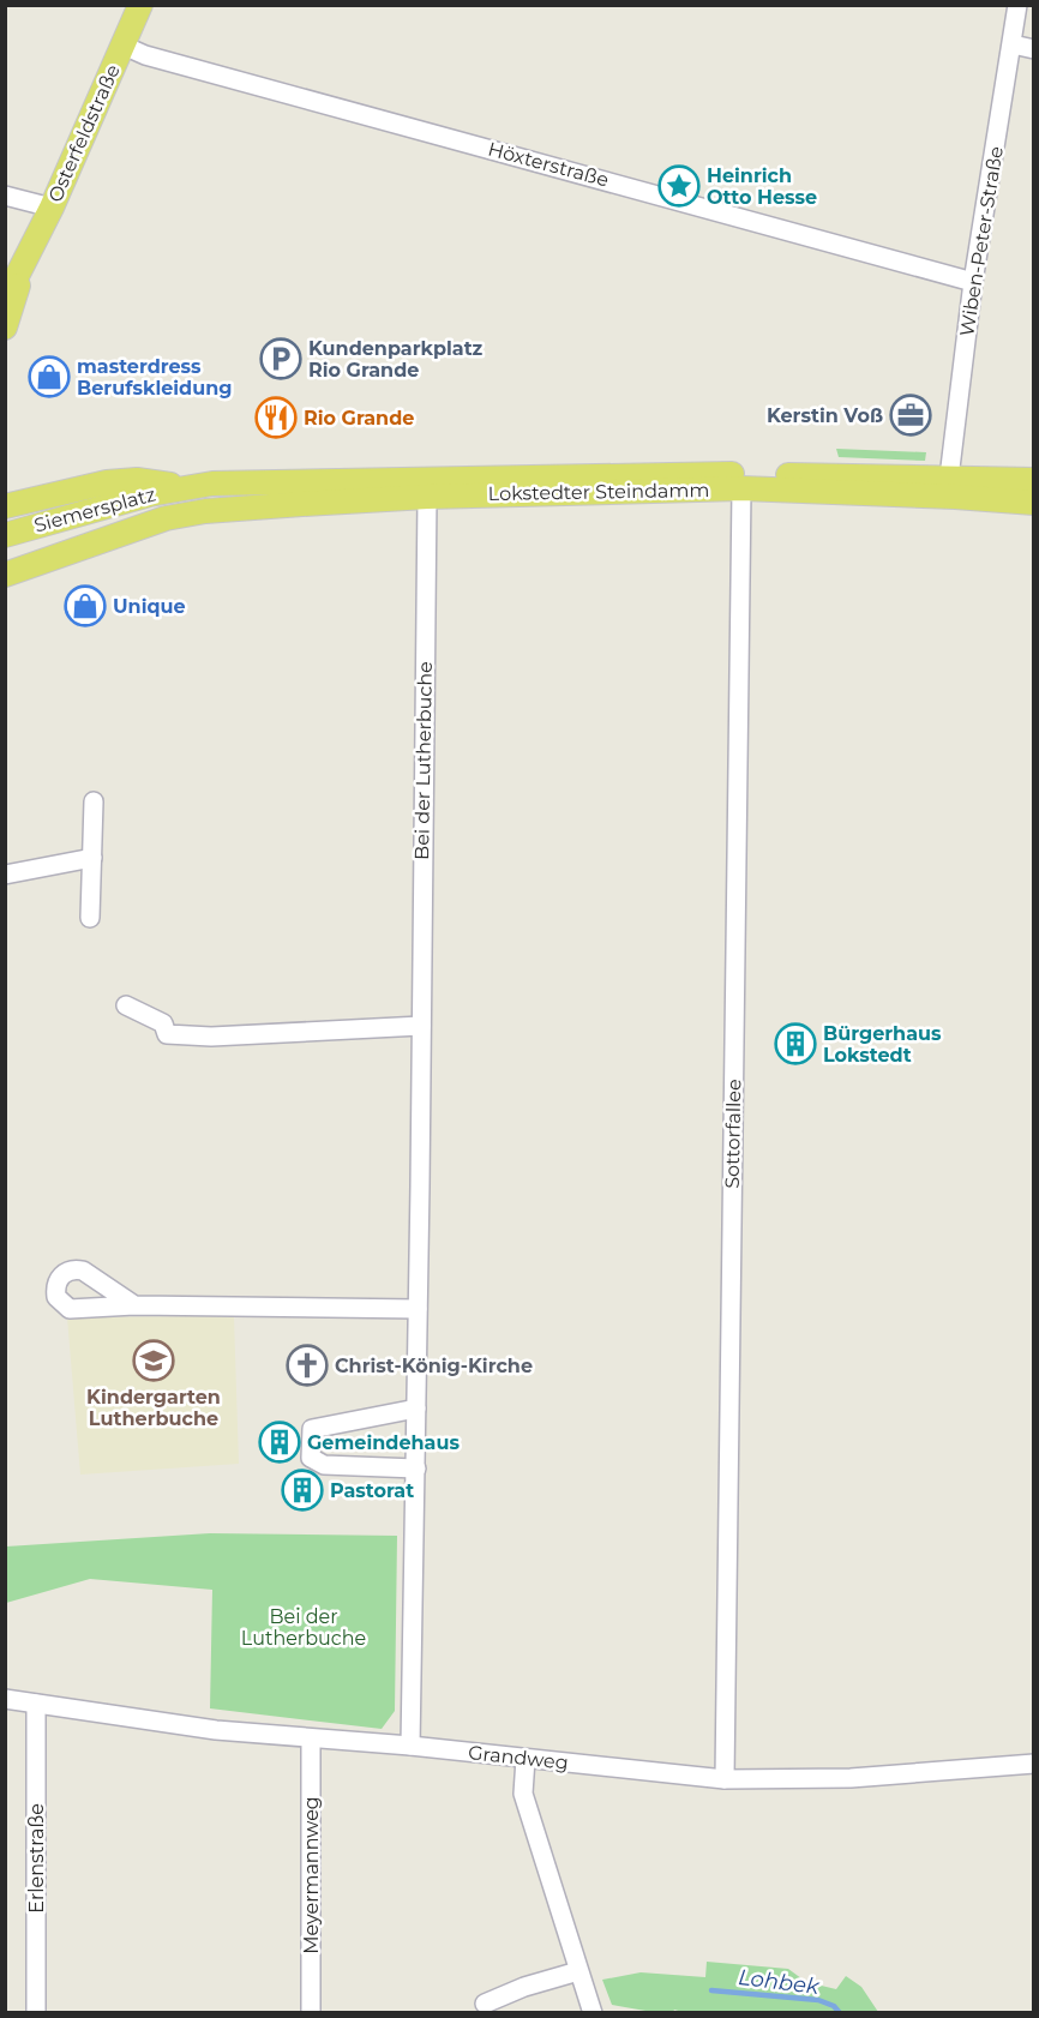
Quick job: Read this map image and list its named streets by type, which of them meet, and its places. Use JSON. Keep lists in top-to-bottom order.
{
  "streets": {
    "main road": ["Osterfeldstraße", "Lokstedter Steindamm", "Siemersplatz"],
    "street": [
      "Höxterstraße",
      "Wiben-Peter-Straße",
      "Bei der Lutherbuche",
      "Sottorfallee",
      "Grandweg",
      "Erlenstraße",
      "Meyermannweg"
    ]
  },
  "crossings": [
    ["Osterfeldstraße", "Höxterstraße"],
    ["Höxterstraße", "Wiben-Peter-Straße"],
    ["Wiben-Peter-Straße", "Lokstedter Steindamm"],
    ["Lokstedter Steindamm", "Siemersplatz"],
    ["Lokstedter Steindamm", "Bei der Lutherbuche"],
    ["Lokstedter Steindamm", "Sottorfallee"],
    ["Bei der Lutherbuche", "Grandweg"],
    ["Sottorfallee", "Grandweg"],
    ["Grandweg", "Erlenstraße"],
    ["Grandweg", "Meyermannweg"]
  ],
  "water": ["Lohbek"],
  "parks": ["Bei der Lutherbuche"],
  "places": {
    "place": ["Heinrich Otto Hesse"],
    "parking": ["Kundenparkplatz Rio Grande"],
    "shop": ["masterdress Berufskleidung", "Unique"],
    "office": ["Kerstin Voß"],
    "restaurant": ["Rio Grande"],
    "building": ["Bürgerhaus Lokstedt", "Gemeindehaus", "Pastorat"],
    "school or university": ["Kindergarten Lutherbuche"],
    "church": ["Christ-König-Kirche"]
  }
}
